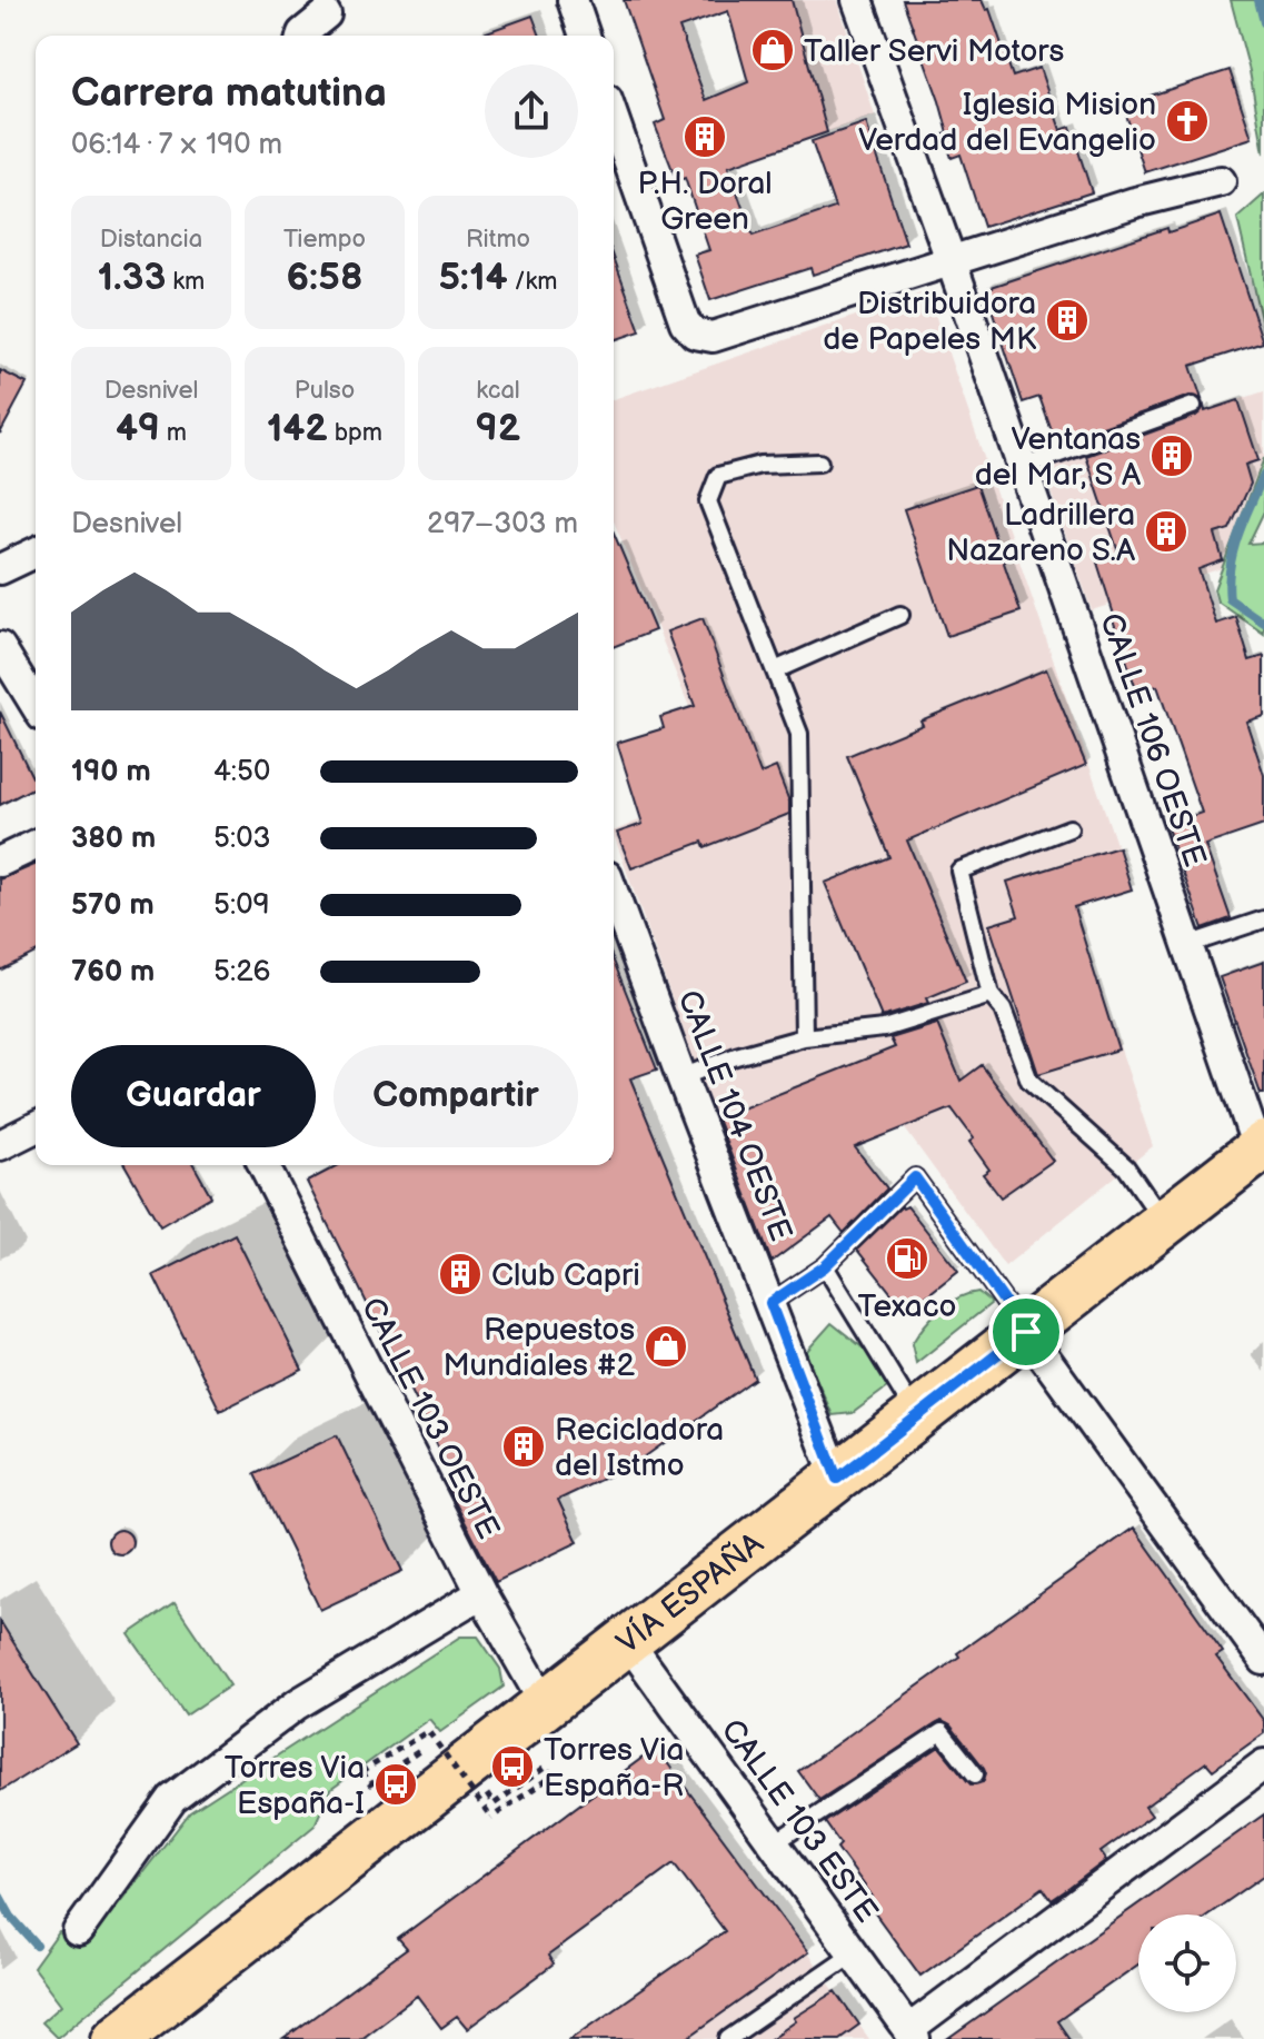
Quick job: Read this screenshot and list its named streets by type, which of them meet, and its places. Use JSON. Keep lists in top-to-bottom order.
{
  "streets": {
    "main road": ["VÍA ESPAÑA"],
    "street": [
      "CALLE 106 OESTE",
      "CALLE 104 OESTE",
      "CALLE 103 OESTE",
      "CALLE 103 ESTE"
    ]
  },
  "crossings": [
    ["CALLE 106 OESTE", "VÍA ESPAÑA"],
    ["CALLE 104 OESTE", "VÍA ESPAÑA"],
    ["CALLE 103 OESTE", "VÍA ESPAÑA"],
    ["VÍA ESPAÑA", "CALLE 103 ESTE"]
  ],
  "places": {
    "shop": ["Taller Servi Motors", "Repuestos Mundiales #2"],
    "church": ["Iglesia Mision Verdad del Evangelio"],
    "building": [
      "P.H. Doral Green",
      "Distribuidora de Papeles MK",
      "Ventanas del Mar, S A",
      "Ladrillera Nazareno S.A",
      "Club Capri",
      "Recicladora del Istmo"
    ],
    "fuel station": ["Texaco"],
    "bus stop": ["Torres Via España-R", "Torres Via España-I"]
  },
  "page": {
    "heading": ["Carrera matutina", "06:14 · 7 × 190 m"],
    "stats": [
      ["Distancia", "1.33 km"],
      ["Tiempo", "6:58"],
      ["Ritmo", "5:14 /km"],
      ["Desnivel", "49 m"],
      ["Pulso", "142 bpm"],
      ["kcal", "92"]
    ],
    "chart": ["Desnivel", "297–303 m"],
    "list": [
      {
        "name": "190 m",
        "note": "4:50"
      },
      {
        "name": "380 m",
        "note": "5:03"
      },
      {
        "name": "570 m",
        "note": "5:09"
      },
      {
        "name": "760 m",
        "note": "5:26"
      }
    ],
    "buttons": ["Guardar", "Compartir"]
  }
}
